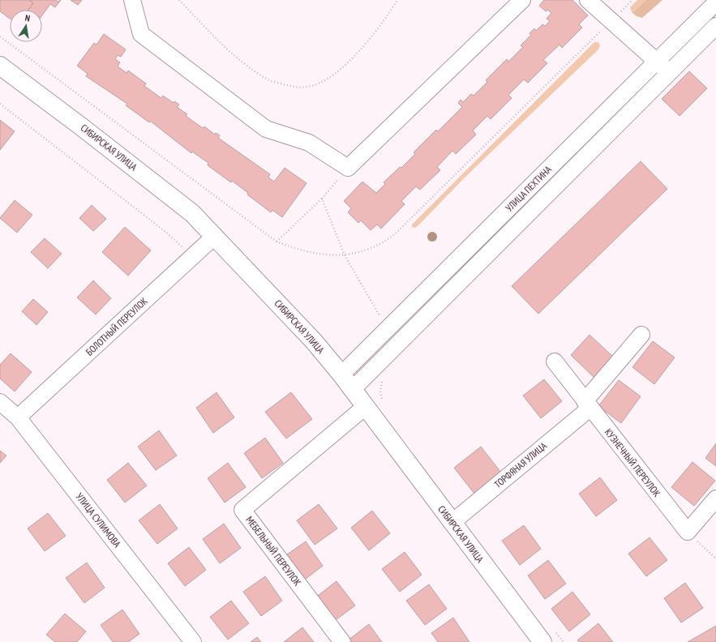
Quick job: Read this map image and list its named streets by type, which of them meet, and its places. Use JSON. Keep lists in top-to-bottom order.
{
  "streets": {
    "main road": ["СИБИРСКАЯ УЛИЦА"],
    "street": [
      "УЛИЦА ПЕХТИНА",
      "БОЛОТНЫЙ ПЕРЕУЛОК",
      "КУЗНЕЧНЫЙ ПЕРЕУЛОК",
      "ТОРФЯНАЯ УЛИЦА",
      "УЛИЦА СУЛИМОВА",
      "МЕБЕЛЬНЫЙ ПЕРЕУЛОК"
    ]
  },
  "crossings": [
    ["СИБИРСКАЯ УЛИЦА", "УЛИЦА ПЕХТИНА"],
    ["СИБИРСКАЯ УЛИЦА", "БОЛОТНЫЙ ПЕРЕУЛОК"],
    ["СИБИРСКАЯ УЛИЦА", "ТОРФЯНАЯ УЛИЦА"],
    ["СИБИРСКАЯ УЛИЦА", "МЕБЕЛЬНЫЙ ПЕРЕУЛОК"],
    ["БОЛОТНЫЙ ПЕРЕУЛОК", "УЛИЦА СУЛИМОВА"],
    ["КУЗНЕЧНЫЙ ПЕРЕУЛОК", "ТОРФЯНАЯ УЛИЦА"]
  ],
  "north": "top"
}
